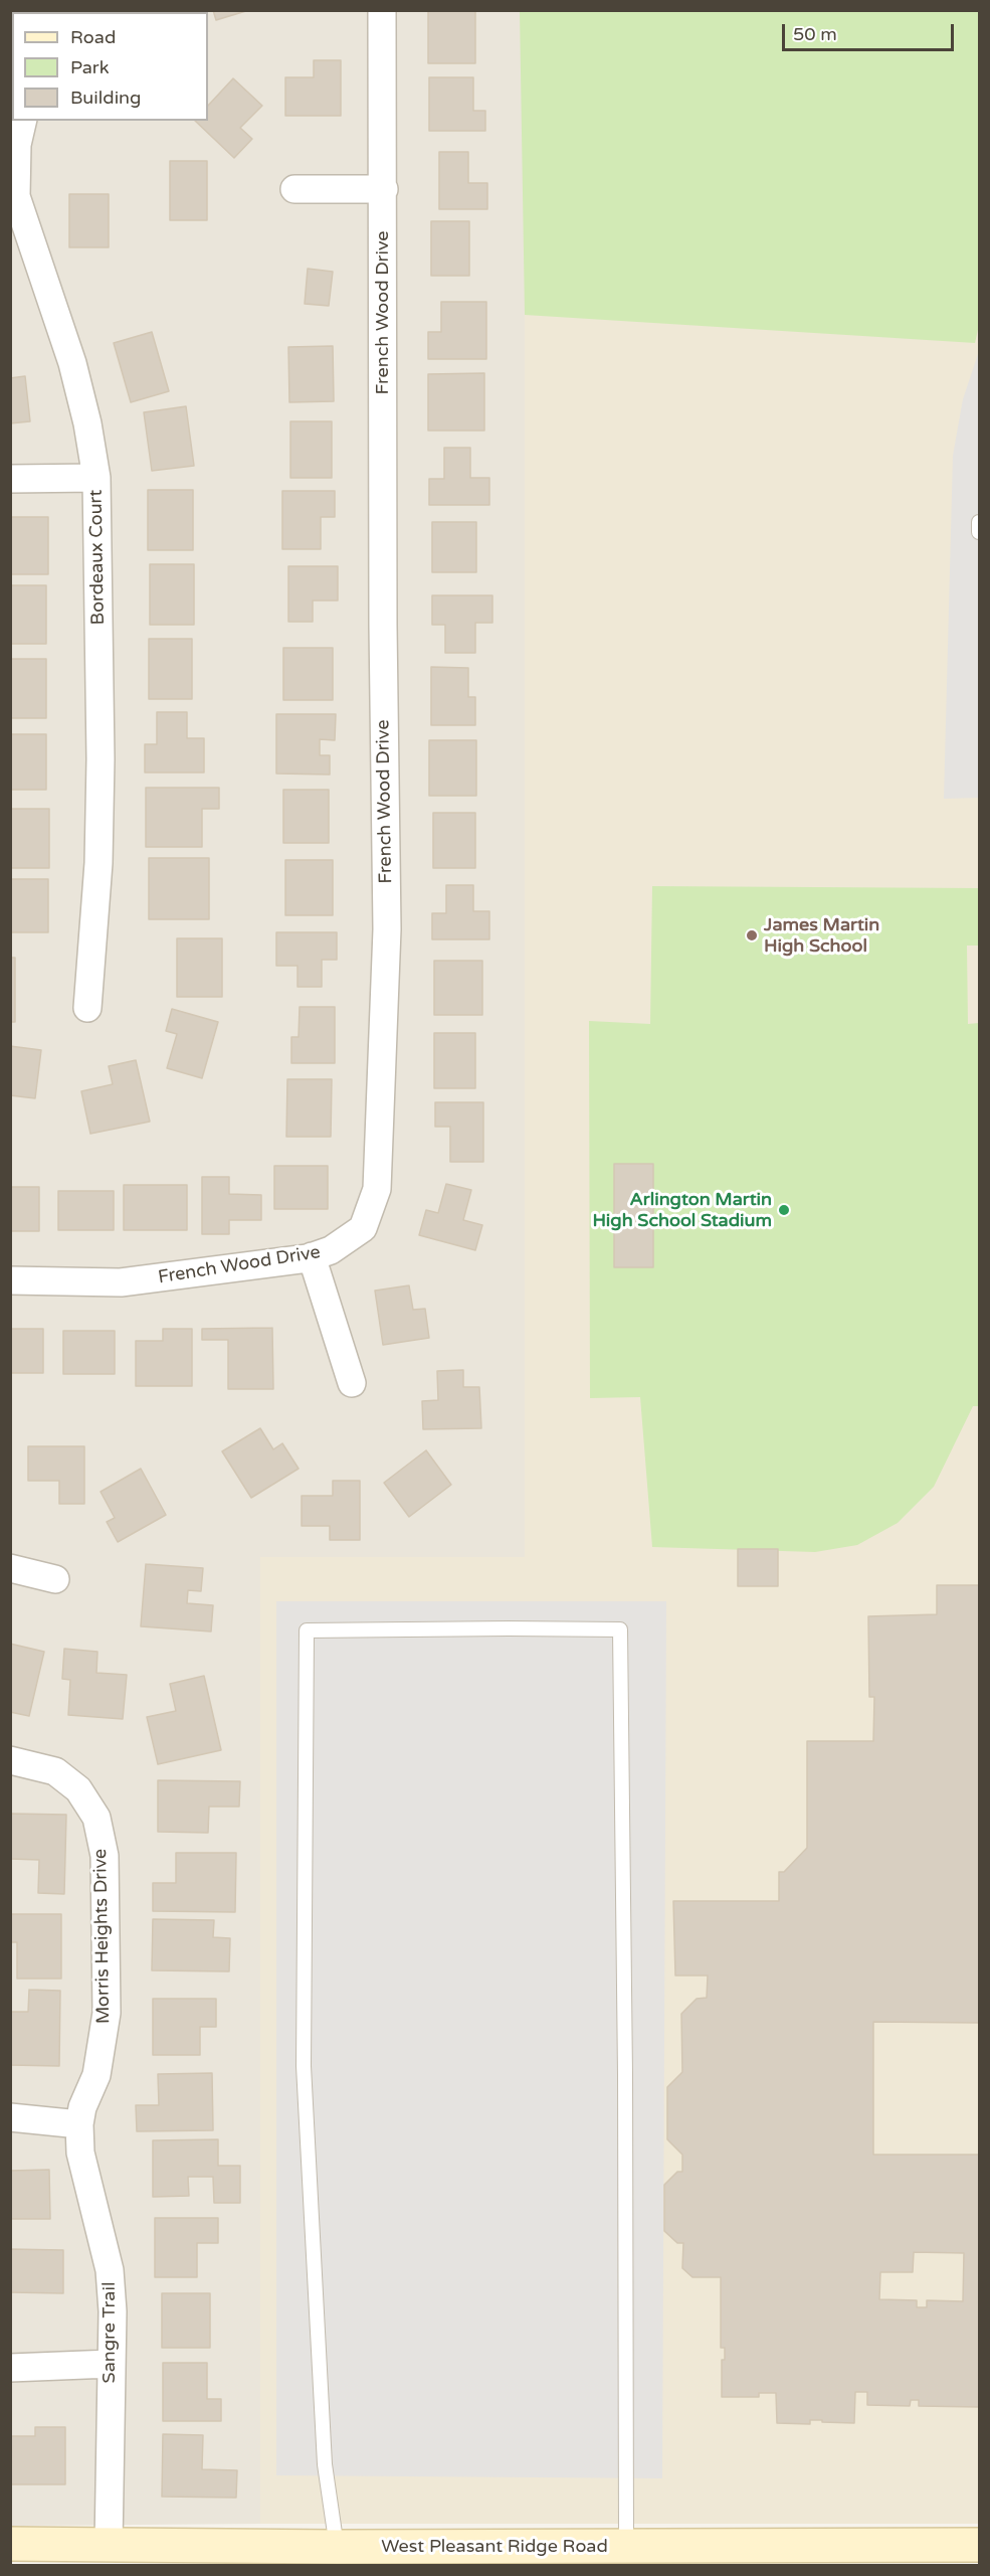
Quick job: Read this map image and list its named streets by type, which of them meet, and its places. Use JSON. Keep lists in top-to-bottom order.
{
  "streets": {
    "main road": ["West Pleasant Ridge Road"],
    "street": [
      "French Wood Drive",
      "Bordeaux Court",
      "Morris Heights Drive",
      "Sangre Trail"
    ]
  },
  "crossings": [
    ["Morris Heights Drive", "Sangre Trail"],
    ["Sangre Trail", "West Pleasant Ridge Road"]
  ],
  "places": ["James Martin High School", "Arlington Martin High School Stadium"],
  "legend": ["Road", "Park", "Building"],
  "scale_bar": "50 m"
}
